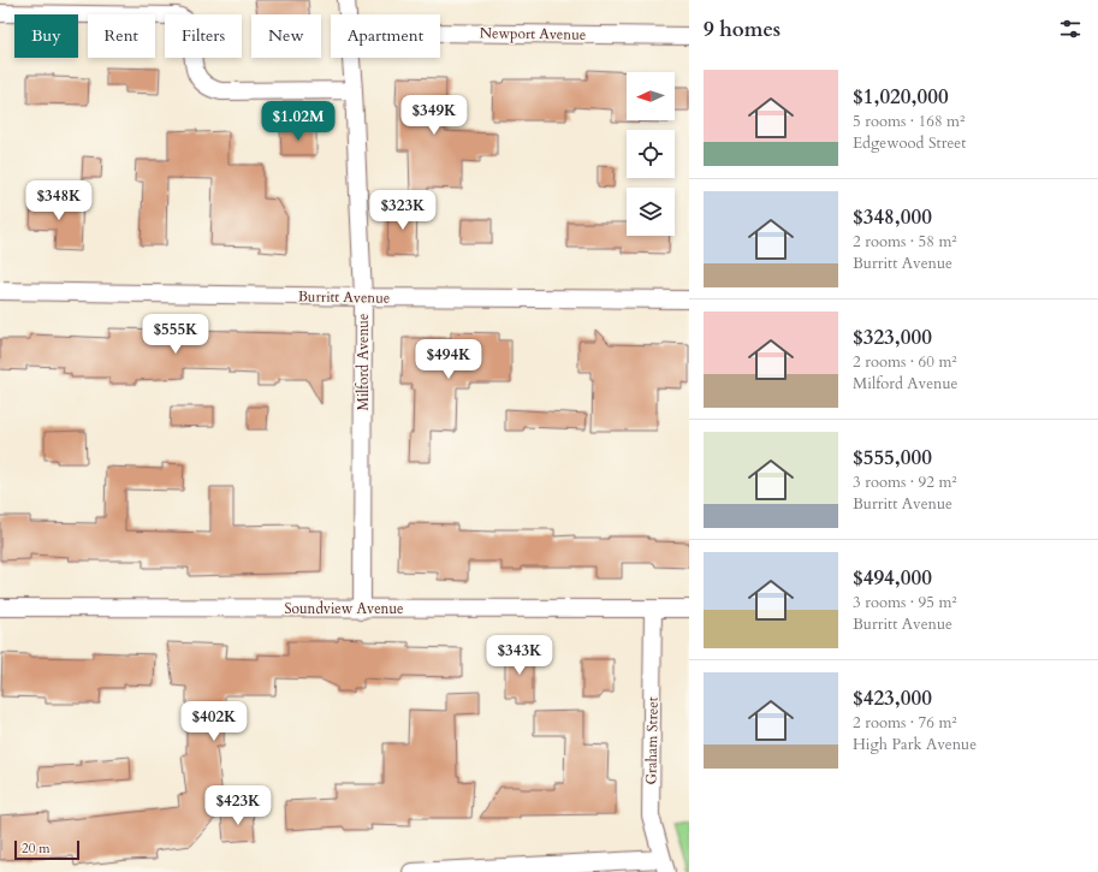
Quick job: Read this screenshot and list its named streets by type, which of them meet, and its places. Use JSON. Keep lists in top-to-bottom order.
{
  "streets": {
    "street": [
      "Newport Avenue",
      "Burritt Avenue",
      "Milford Avenue",
      "Soundview Avenue",
      "Graham Street"
    ]
  },
  "crossings": [
    ["Burritt Avenue", "Milford Avenue"],
    ["Milford Avenue", "Soundview Avenue"],
    ["Soundview Avenue", "Graham Street"]
  ],
  "scale_bar": "20 m",
  "north": "left",
  "page": {
    "heading": "9 homes",
    "chip": [
      "Buy",
      "Rent",
      "Filters",
      "New",
      "Apartment"
    ],
    "list": [
      {
        "name": "$1,020,000",
        "note": "5 rooms · 168 m² · Edgewood Street"
      },
      {
        "name": "$348,000",
        "note": "2 rooms · 58 m² · Burritt Avenue"
      },
      {
        "name": "$323,000",
        "note": "2 rooms · 60 m² · Milford Avenue"
      },
      {
        "name": "$555,000",
        "note": "3 rooms · 92 m² · Burritt Avenue"
      },
      {
        "name": "$494,000",
        "note": "3 rooms · 95 m² · Burritt Avenue"
      },
      {
        "name": "$423,000",
        "note": "2 rooms · 76 m² · High Park Avenue"
      }
    ],
    "price": [
      "$349K",
      "$1.02M",
      "$348K",
      "$323K",
      "$555K",
      "$494K",
      "$343K",
      "$402K",
      "$423K"
    ],
    "scale": "20 m"
  }
}
